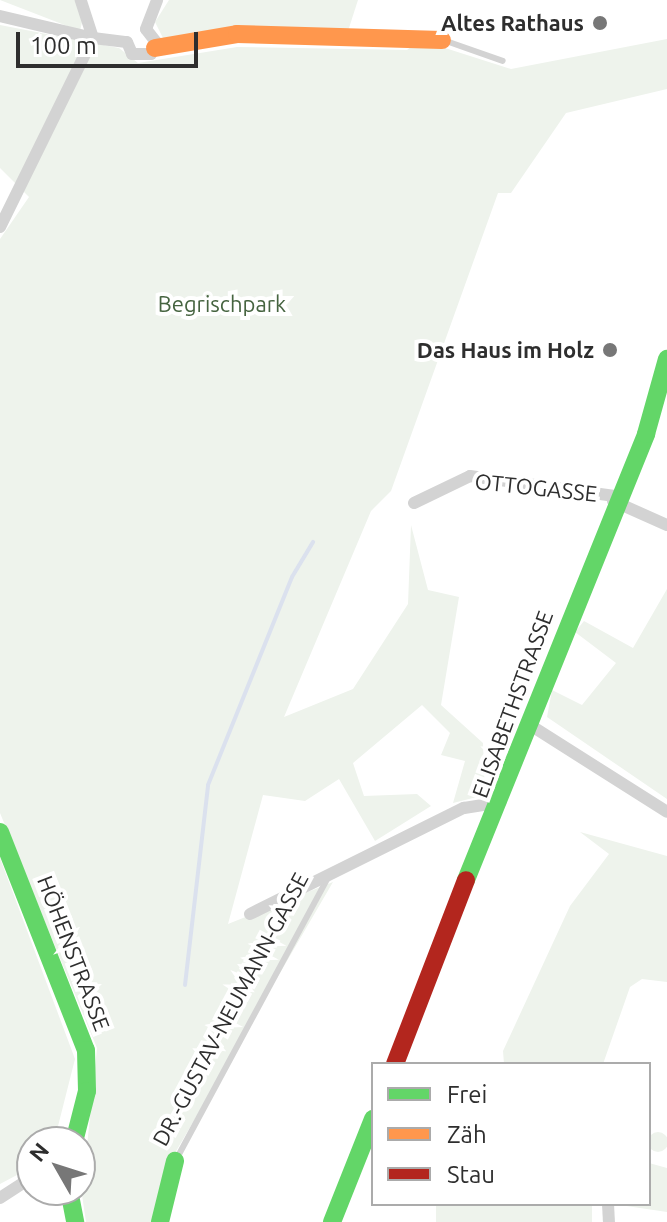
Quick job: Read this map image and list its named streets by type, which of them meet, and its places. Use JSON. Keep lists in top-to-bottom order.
{
  "streets": {
    "street": [
      "OTTOGASSE",
      "ELISABETHSTRASSE",
      "HÖHENSTRASSE",
      "DR.-GUSTAV-NEUMANN-GASSE"
    ]
  },
  "crossings": [
    ["OTTOGASSE", "ELISABETHSTRASSE"]
  ],
  "parks": ["Begrischpark"],
  "places": ["Altes Rathaus", "Das Haus im Holz"],
  "legend": ["Frei", "Zäh", "Stau"],
  "scale_bar": "100 m",
  "north": "top left"
}
